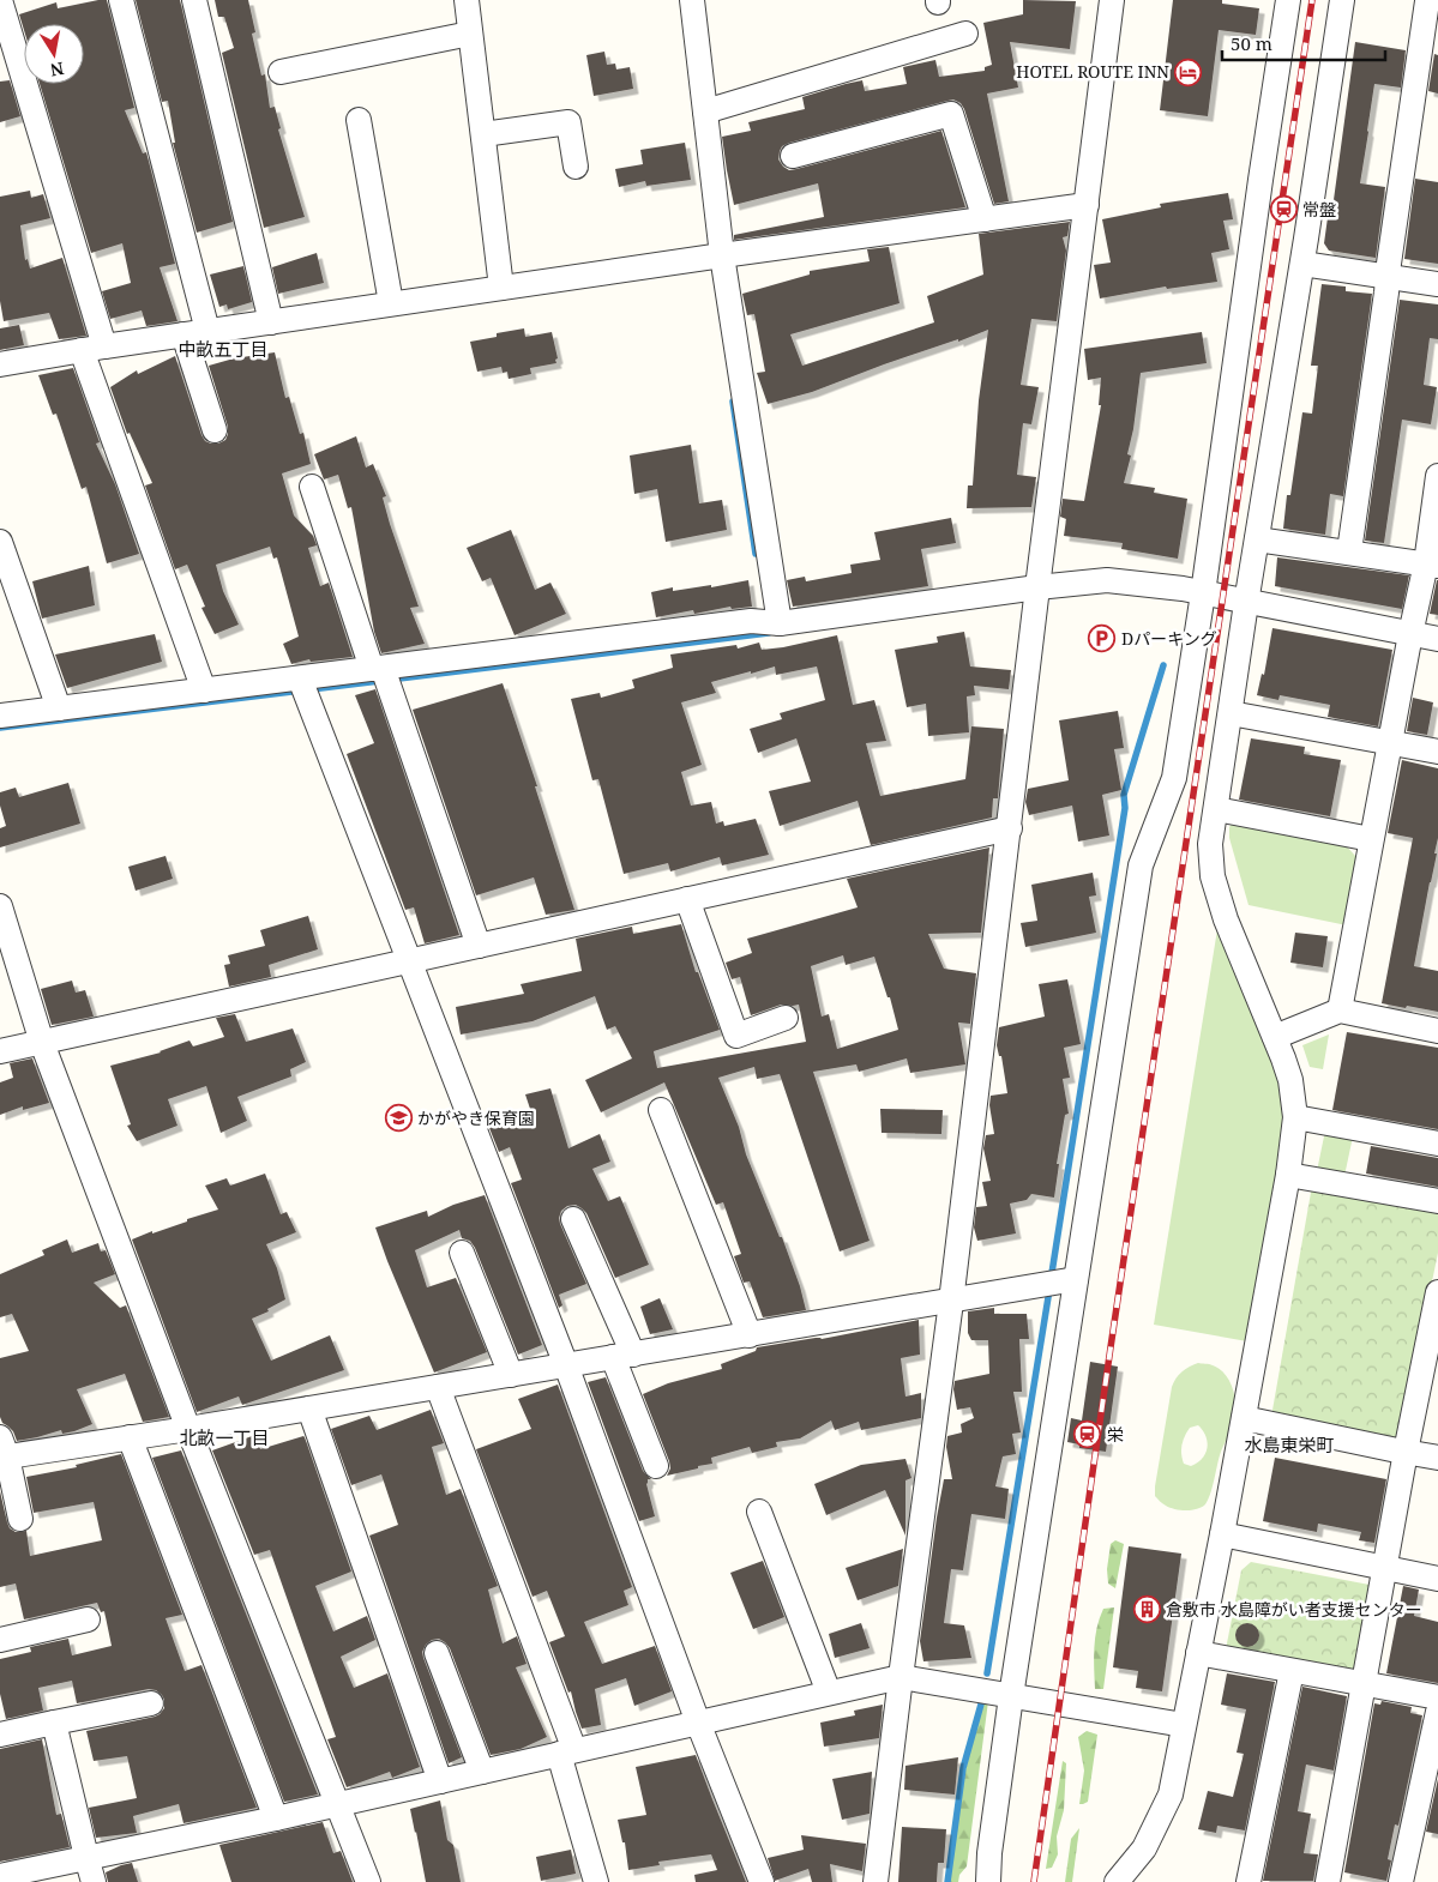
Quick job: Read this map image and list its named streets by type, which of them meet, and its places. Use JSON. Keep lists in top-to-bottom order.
{
  "districts": ["中畝五丁目", "北畝一丁目", "水島東栄町"],
  "places": {
    "hotel": ["HOTEL ROUTE INN"],
    "station": ["常盤", "栄"],
    "parking": ["Dパーキング"],
    "school or university": ["かがやき保育園"],
    "building": ["倉敷市 水島障がい者支援センター"]
  },
  "scale_bar": "50 m",
  "north": "bottom"
}
